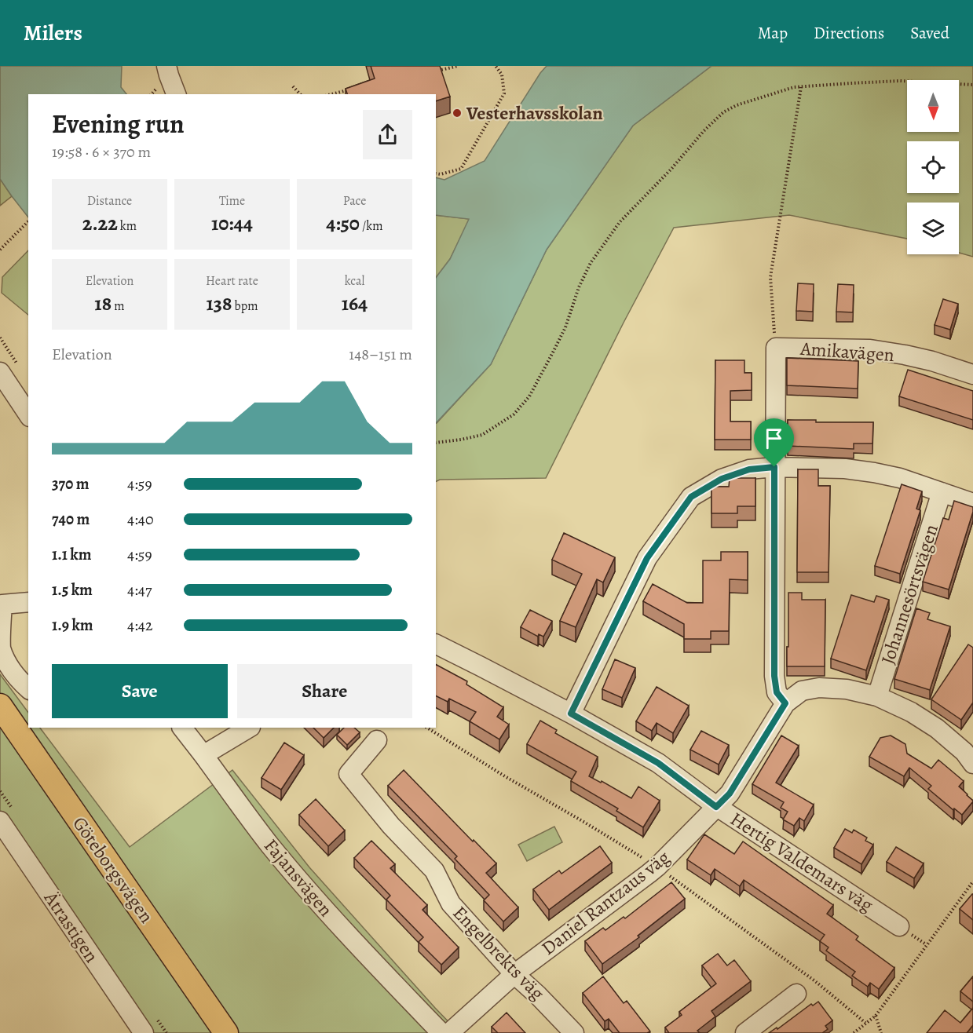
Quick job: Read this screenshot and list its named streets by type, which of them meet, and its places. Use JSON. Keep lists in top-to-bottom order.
{
  "streets": {
    "main road": ["Göteborgsvägen"],
    "street": [
      "Amikavägen",
      "Johannesörtsvägen",
      "Hertig Valdemars väg",
      "Fajansvägen",
      "Daniel Rantzaus väg",
      "Ätrastigen",
      "Engelbrekts väg"
    ]
  },
  "crossings": [
    ["Hertig Valdemars väg", "Daniel Rantzaus väg"],
    ["Daniel Rantzaus väg", "Engelbrekts väg"]
  ],
  "places": ["Vesterhavsskolan"],
  "north": "bottom",
  "page": {
    "header": "Milers",
    "nav": ["Map", "Directions", "Saved"],
    "heading": ["Evening run", "19:58 · 6 × 370 m"],
    "stats": [
      ["Distance", "2.22 km"],
      ["Time", "10:44"],
      ["Pace", "4:50 /km"],
      ["Elevation", "18 m"],
      ["Heart rate", "138 bpm"],
      ["kcal", "164"]
    ],
    "chart": ["Elevation", "148–151 m"],
    "list": [
      {
        "name": "370 m",
        "note": "4:59"
      },
      {
        "name": "740 m",
        "note": "4:40"
      },
      {
        "name": "1.1 km",
        "note": "4:59"
      },
      {
        "name": "1.5 km",
        "note": "4:47"
      },
      {
        "name": "1.9 km",
        "note": "4:42"
      }
    ],
    "buttons": ["Save", "Share"]
  }
}
